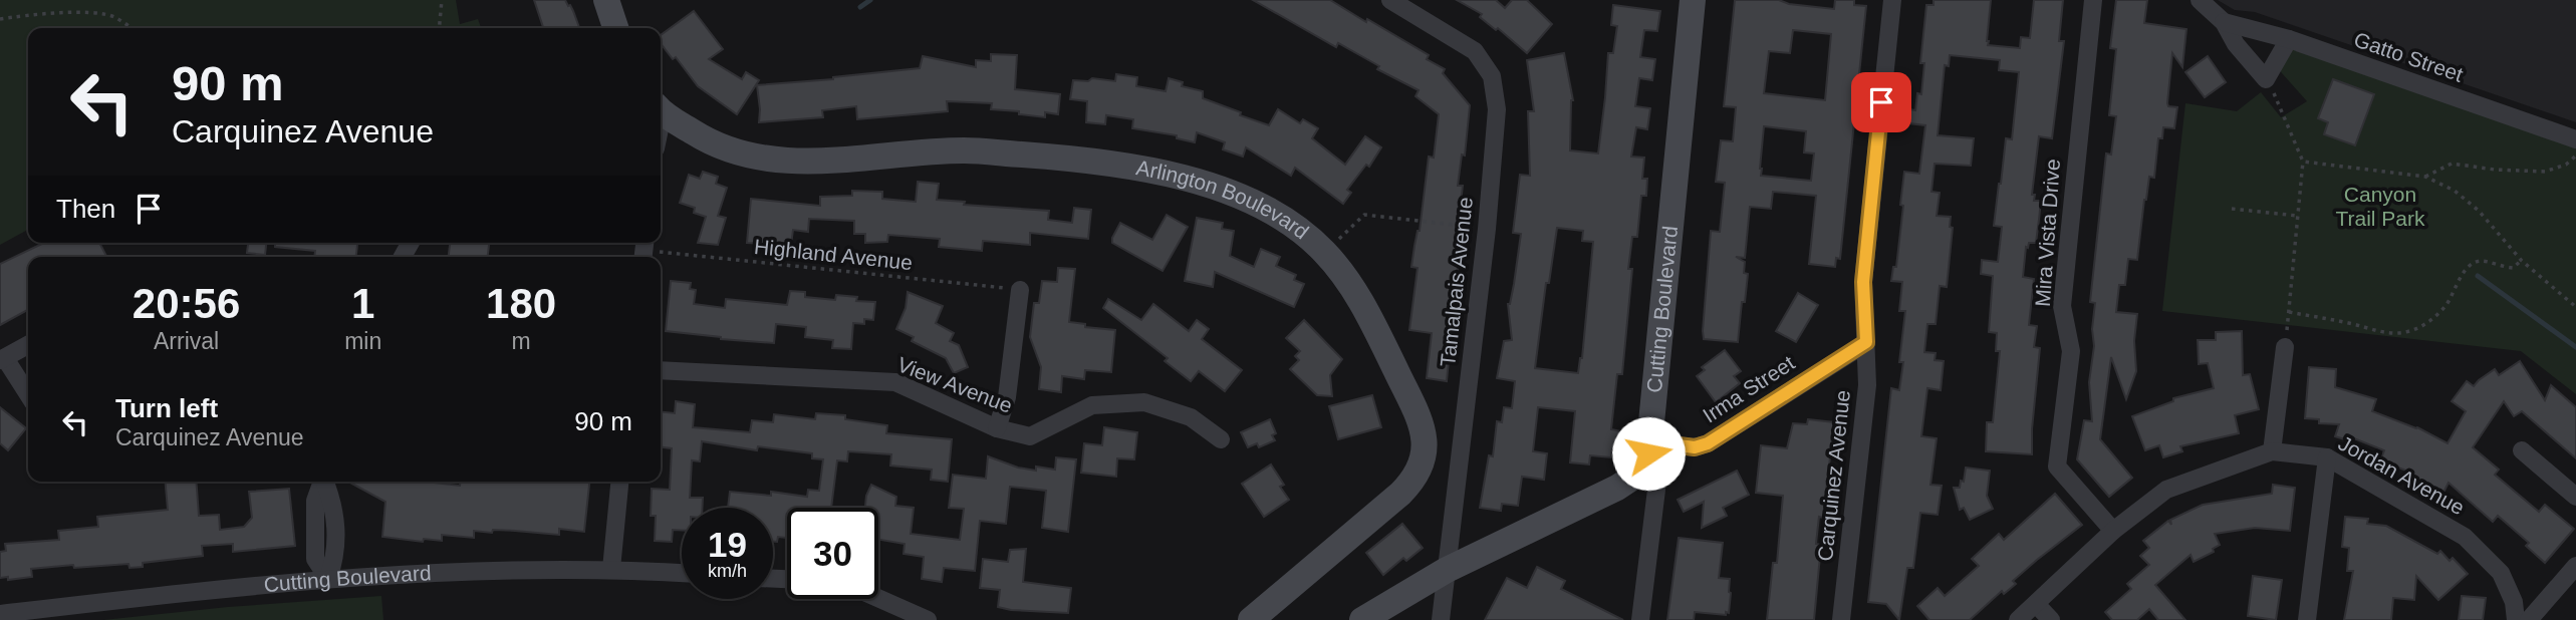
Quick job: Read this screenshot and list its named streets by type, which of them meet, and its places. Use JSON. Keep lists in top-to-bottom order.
{
  "streets": {
    "main road": ["Arlington Boulevard", "Cutting Boulevard"],
    "street": [
      "Gatto Street",
      "Mira Vista Drive",
      "Tamalpais Avenue",
      "View Avenue",
      "Irma Street",
      "Carquinez Avenue",
      "Jordan Avenue"
    ],
    "path": ["Highland Avenue"]
  },
  "crossings": [
    ["Mira Vista Drive", "Jordan Avenue"],
    ["Cutting Boulevard", "Irma Street"],
    ["Irma Street", "Carquinez Avenue"]
  ],
  "parks": ["Canyon Trail Park"],
  "page": {
    "turn": ["90 m", "Carquinez Avenue"],
    "then": "Then",
    "eta": [
      "20:56",
      "Arrival",
      "1",
      "min",
      "180",
      "m"
    ],
    "list": [
      {
        "name": "Turn left",
        "note": "Carquinez Avenue",
        "value": "90 m"
      }
    ],
    "speed": "19 km/h",
    "limit": "30"
  }
}
